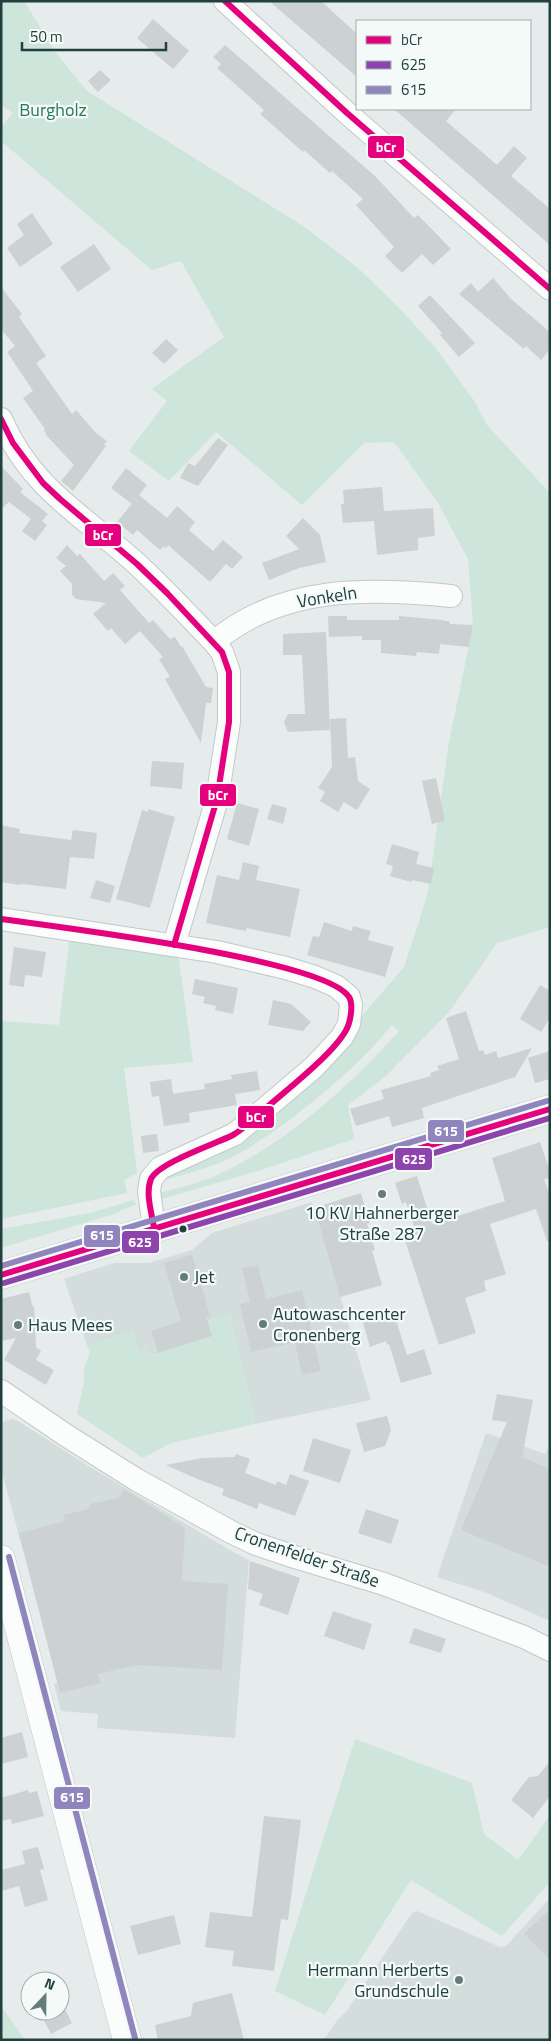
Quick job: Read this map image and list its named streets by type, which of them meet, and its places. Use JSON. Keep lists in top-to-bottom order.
{
  "streets": {
    "street": ["Vonkeln", "Cronenfelder Straße"]
  },
  "parks": ["Burgholz"],
  "places": [
    "10 KV Hahnerberger Straße 287",
    "Jet",
    "Autowaschcenter Cronenberg",
    "Haus Mees",
    "Hermann Herberts Grundschule"
  ],
  "lines": ["transit line bCr", "transit line 615", "transit line 625"],
  "legend": ["bCr", "625", "615"],
  "scale_bar": "50 m",
  "north": "top"
}
